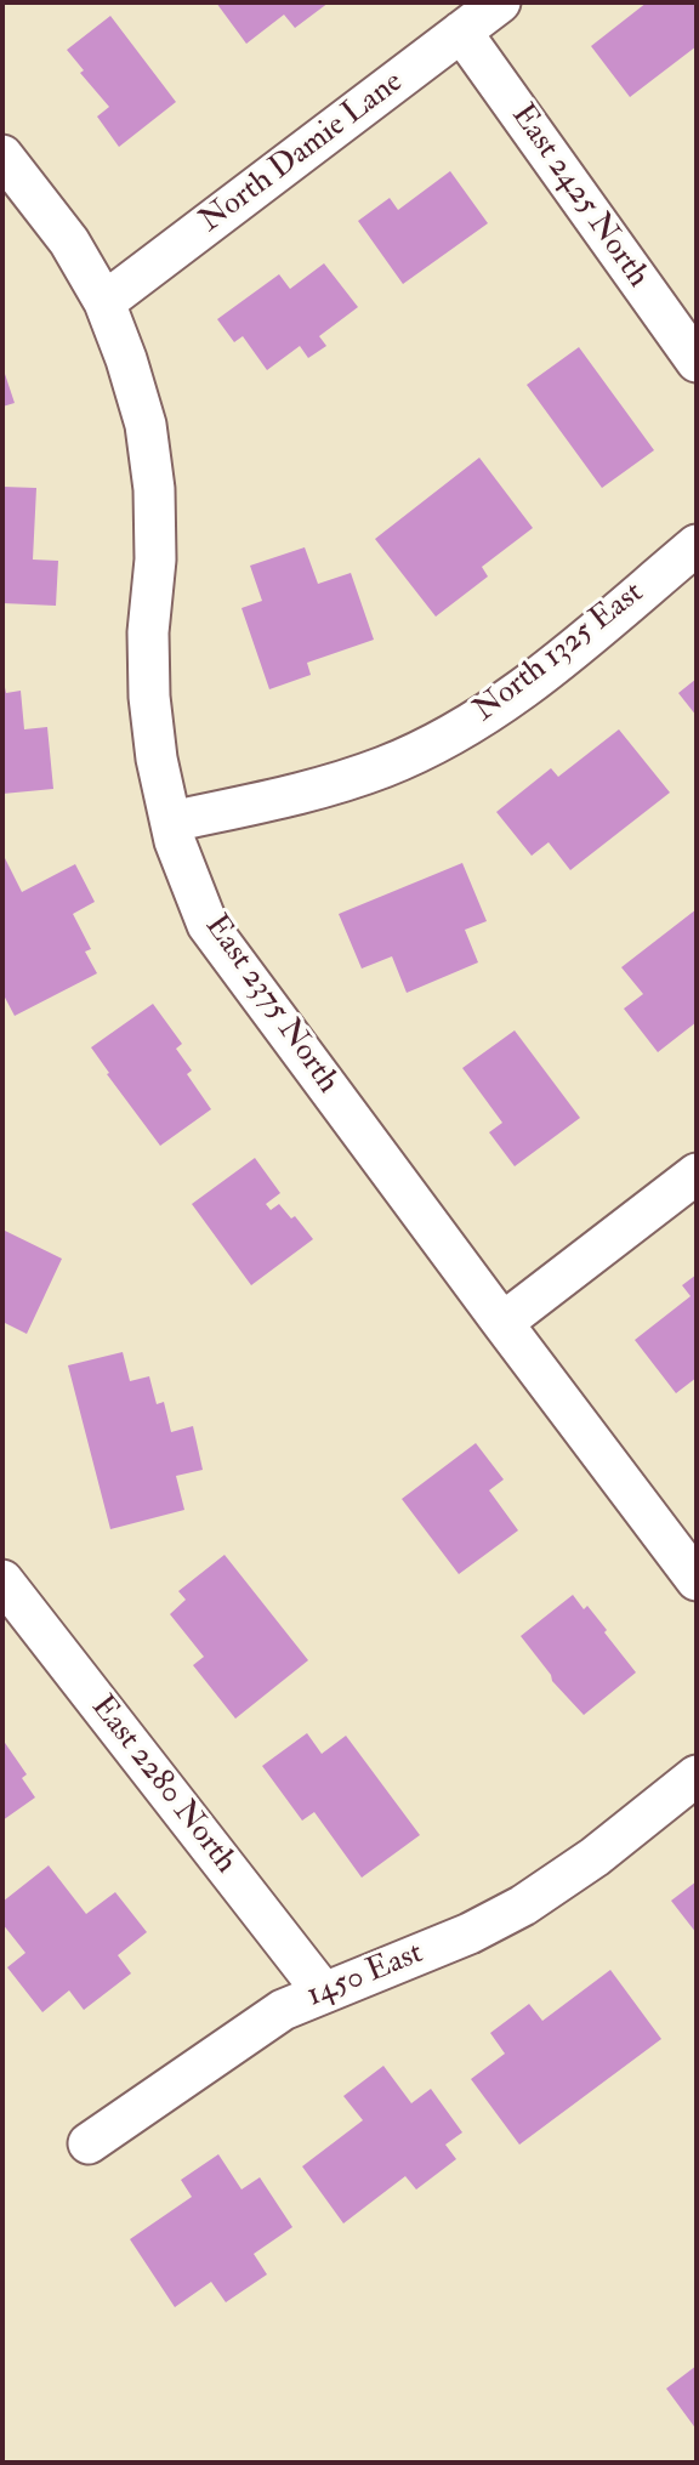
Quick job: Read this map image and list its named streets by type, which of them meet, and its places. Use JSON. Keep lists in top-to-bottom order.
{
  "streets": {
    "street": [
      "North Damie Lane",
      "East 2425 North",
      "North 1325 East",
      "East 2375 North",
      "East 2280 North",
      "1450 East"
    ]
  },
  "crossings": [
    ["North Damie Lane", "East 2425 North"],
    ["North Damie Lane", "East 2375 North"],
    ["North 1325 East", "East 2375 North"],
    ["East 2280 North", "1450 East"]
  ]
}
